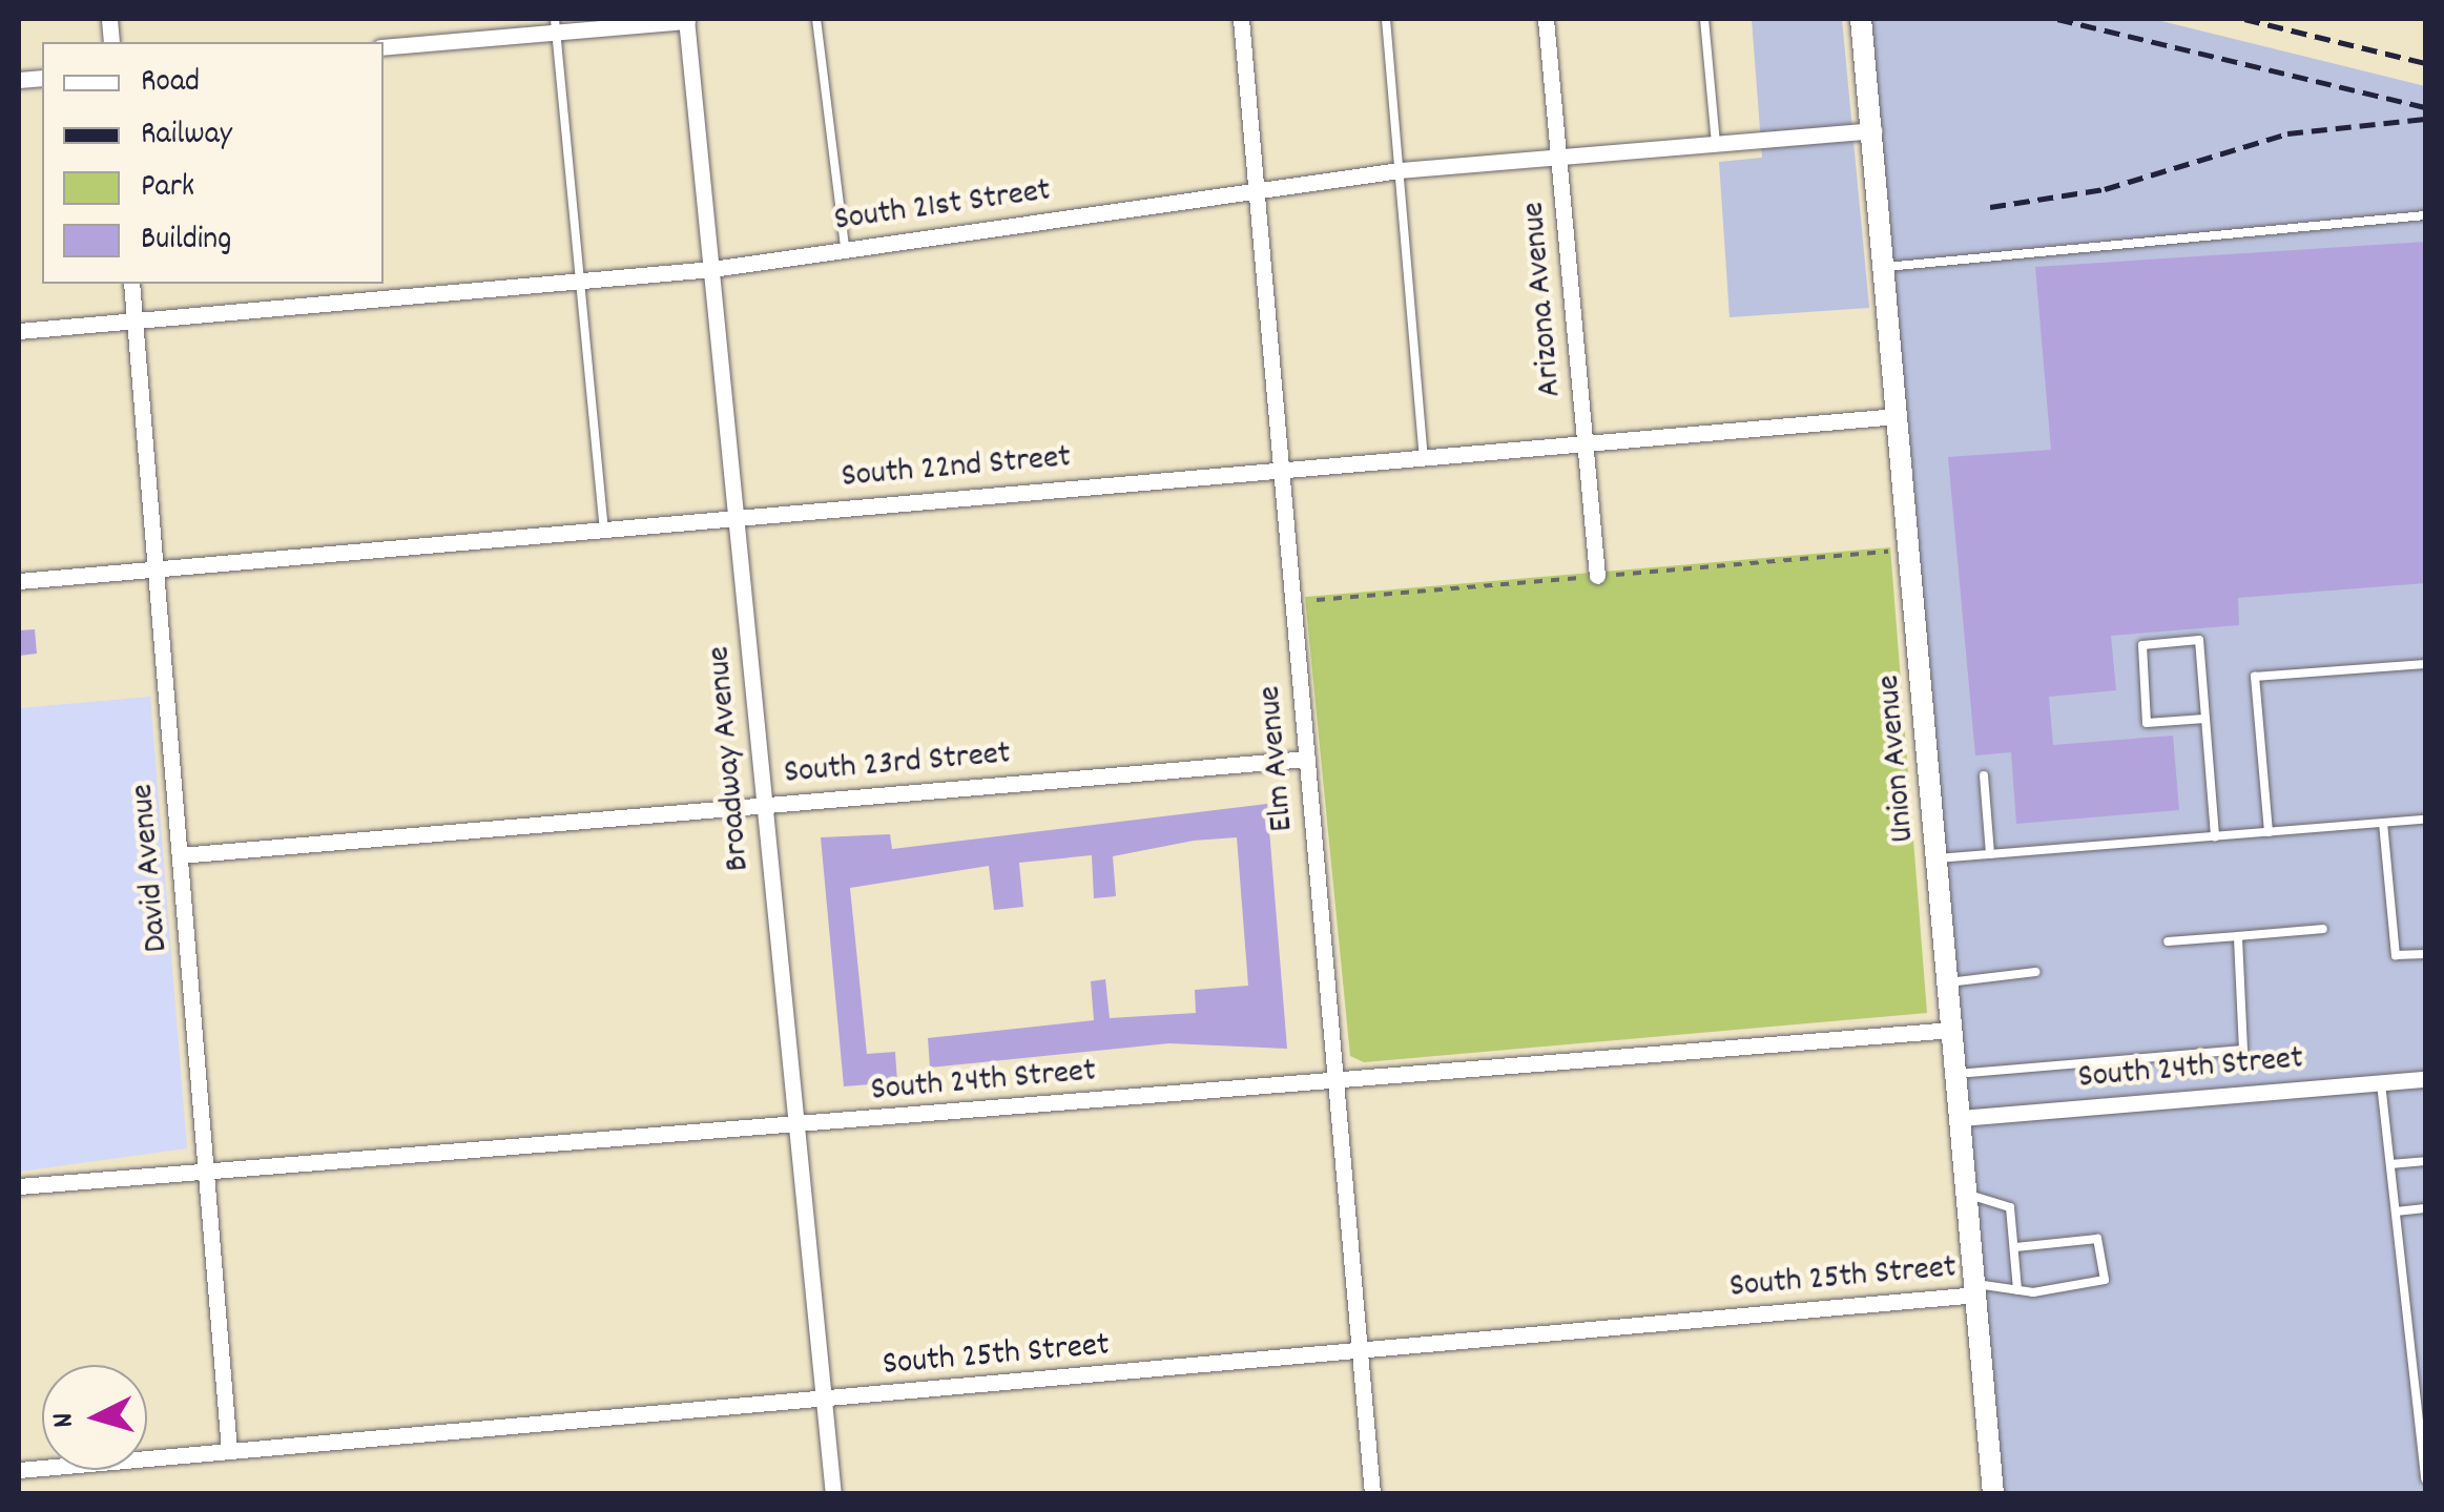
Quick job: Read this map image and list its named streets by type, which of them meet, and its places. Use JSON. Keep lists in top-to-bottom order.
{
  "streets": {
    "street": [
      "South 21st Street",
      "Arizona Avenue",
      "South 22nd Street",
      "Broadway Avenue",
      "Elm Avenue",
      "Union Avenue",
      "South 23rd Street",
      "David Avenue",
      "South 24th Street",
      "South 25th Street"
    ]
  },
  "crossings": [
    ["South 21st Street", "Arizona Avenue"],
    ["South 21st Street", "Broadway Avenue"],
    ["South 21st Street", "Elm Avenue"],
    ["South 21st Street", "Union Avenue"],
    ["South 21st Street", "David Avenue"],
    ["Arizona Avenue", "South 22nd Street"],
    ["South 22nd Street", "Broadway Avenue"],
    ["South 22nd Street", "Elm Avenue"],
    ["South 22nd Street", "Union Avenue"],
    ["South 22nd Street", "David Avenue"],
    ["Broadway Avenue", "South 23rd Street"],
    ["Broadway Avenue", "South 24th Street"],
    ["Broadway Avenue", "South 25th Street"],
    ["Elm Avenue", "South 23rd Street"],
    ["Elm Avenue", "South 24th Street"],
    ["Elm Avenue", "South 25th Street"],
    ["Union Avenue", "South 24th Street"],
    ["Union Avenue", "South 25th Street"],
    ["South 23rd Street", "David Avenue"],
    ["David Avenue", "South 24th Street"],
    ["David Avenue", "South 25th Street"]
  ],
  "legend": [
    "Road",
    "Railway",
    "Park",
    "Building"
  ],
  "north": "left"
}
